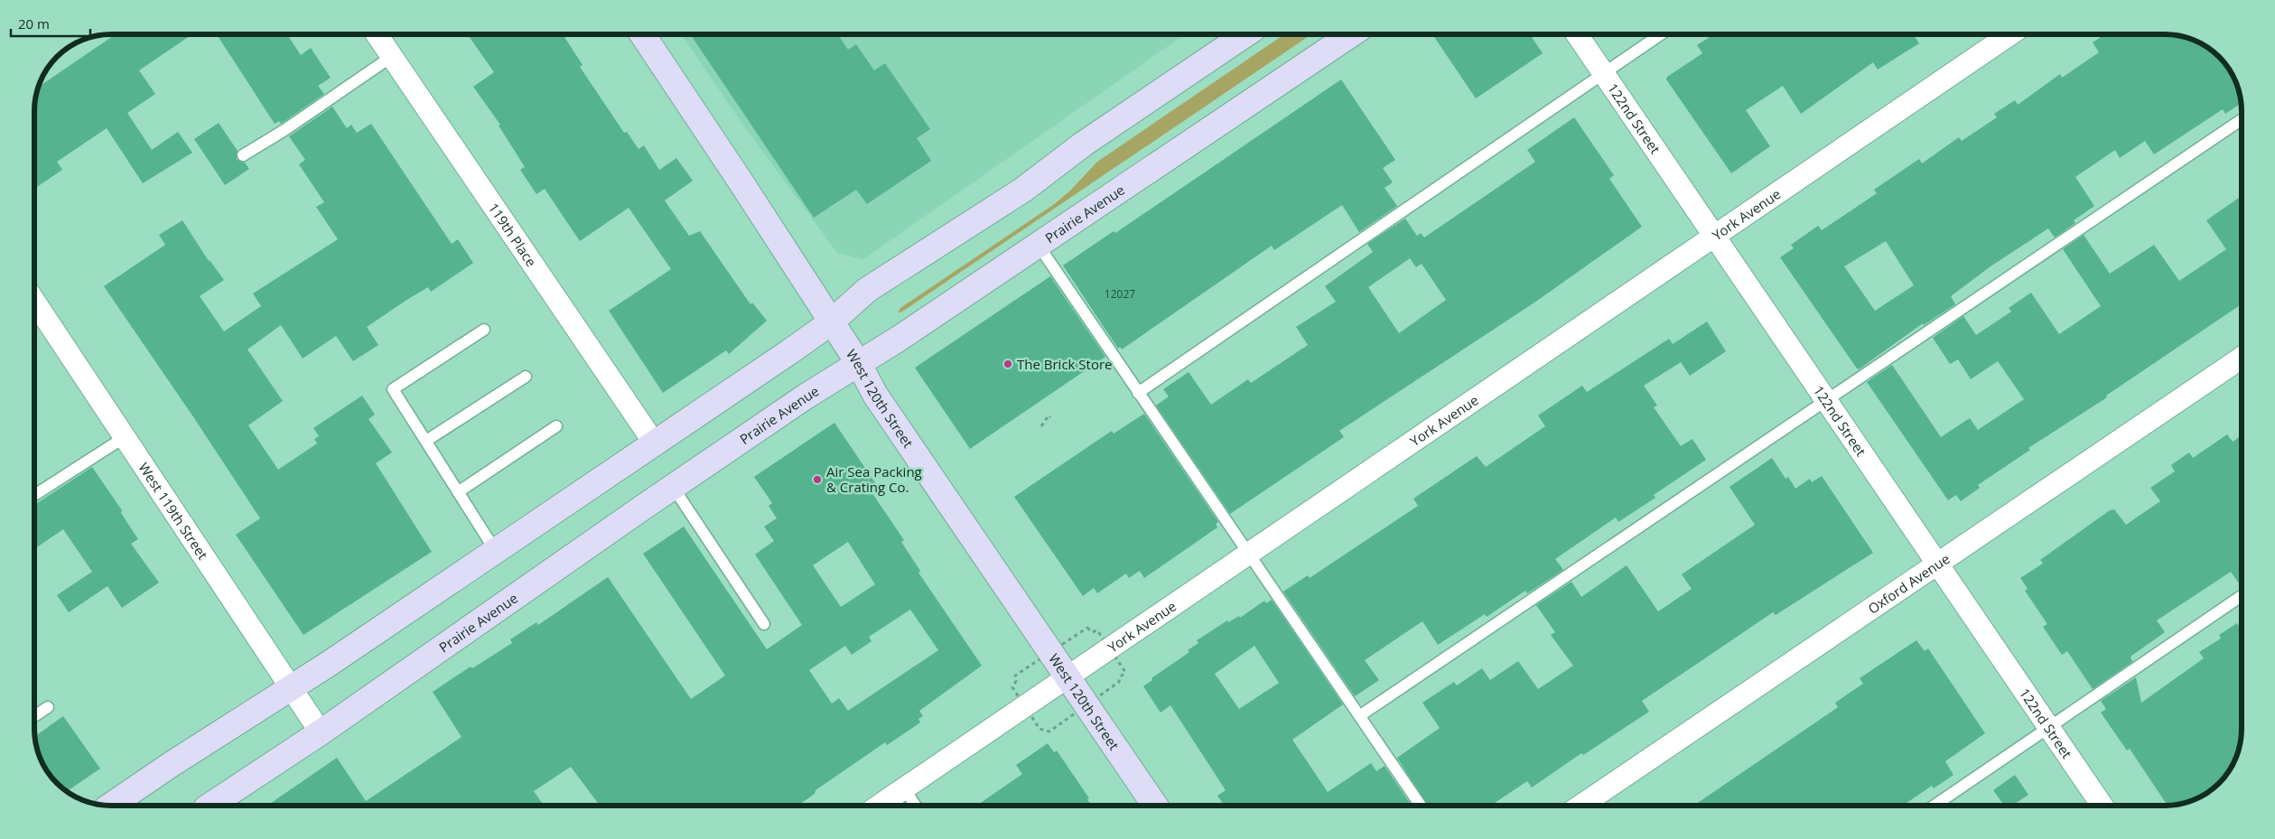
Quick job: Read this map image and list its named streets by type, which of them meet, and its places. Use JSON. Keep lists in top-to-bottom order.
{
  "streets": {
    "main road": ["Prairie Avenue", "West 120th Street"],
    "street": [
      "122nd Street",
      "York Avenue",
      "119th Place",
      "West 119th Street",
      "Oxford Avenue"
    ]
  },
  "crossings": [
    ["122nd Street", "York Avenue"],
    ["122nd Street", "Oxford Avenue"],
    ["York Avenue", "West 120th Street"],
    ["Prairie Avenue", "West 120th Street"],
    ["Prairie Avenue", "West 119th Street"]
  ],
  "places": ["The Brick Store", "Air Sea Packing & Crating Co."],
  "house_numbers": ["12027"],
  "scale_bar": "20 m"
}
